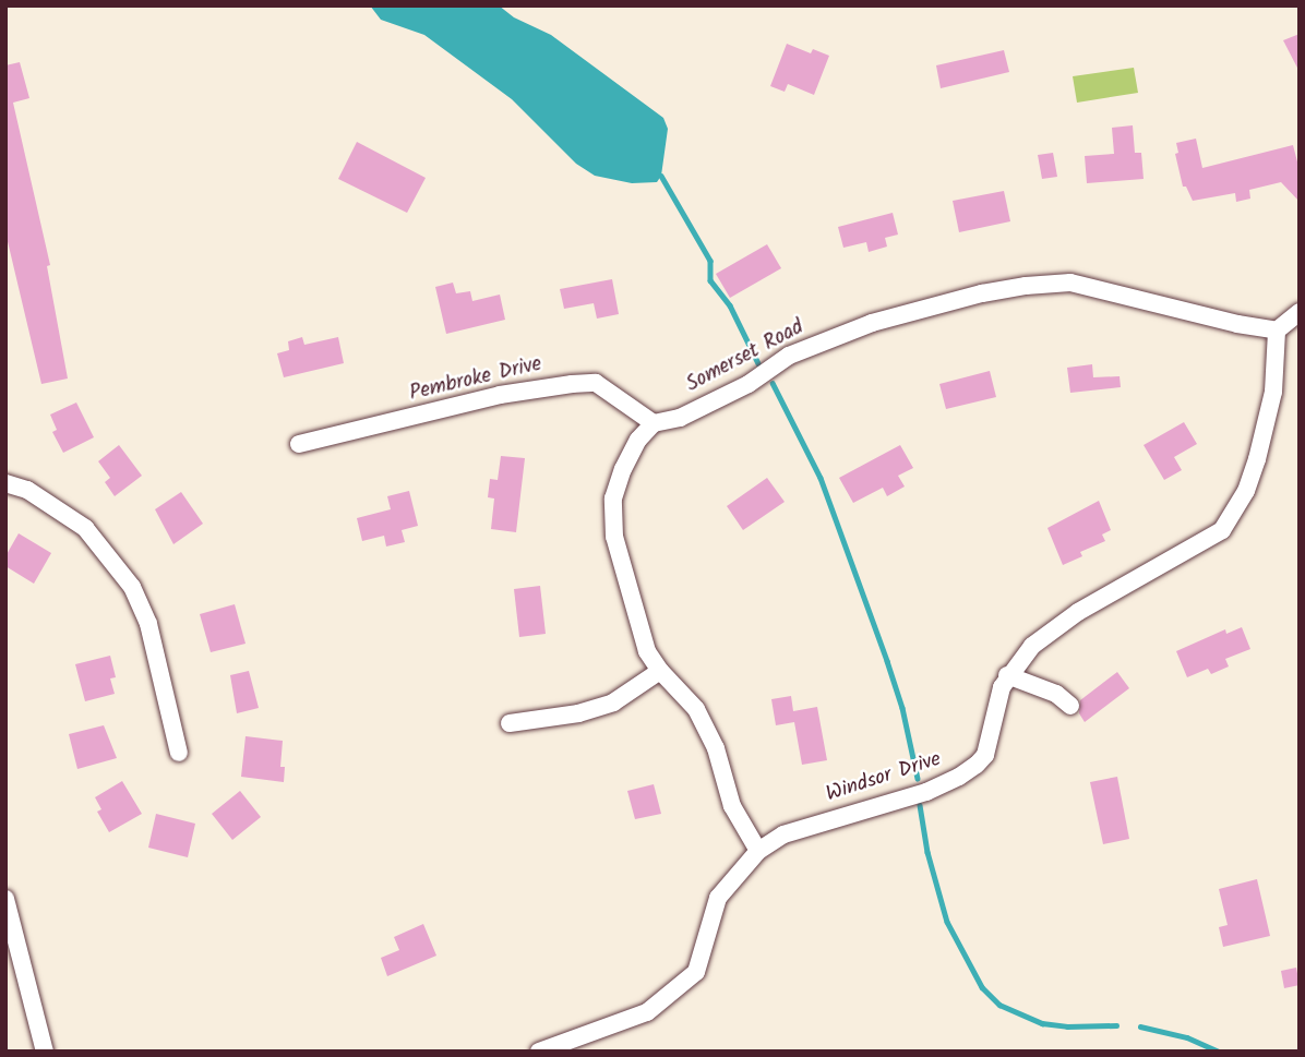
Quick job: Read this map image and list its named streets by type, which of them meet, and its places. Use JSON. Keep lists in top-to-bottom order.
{
  "streets": {
    "street": ["Somerset Road", "Pembroke Drive", "Windsor Drive"]
  },
  "crossings": [
    ["Somerset Road", "Pembroke Drive"],
    ["Somerset Road", "Windsor Drive"]
  ]
}
